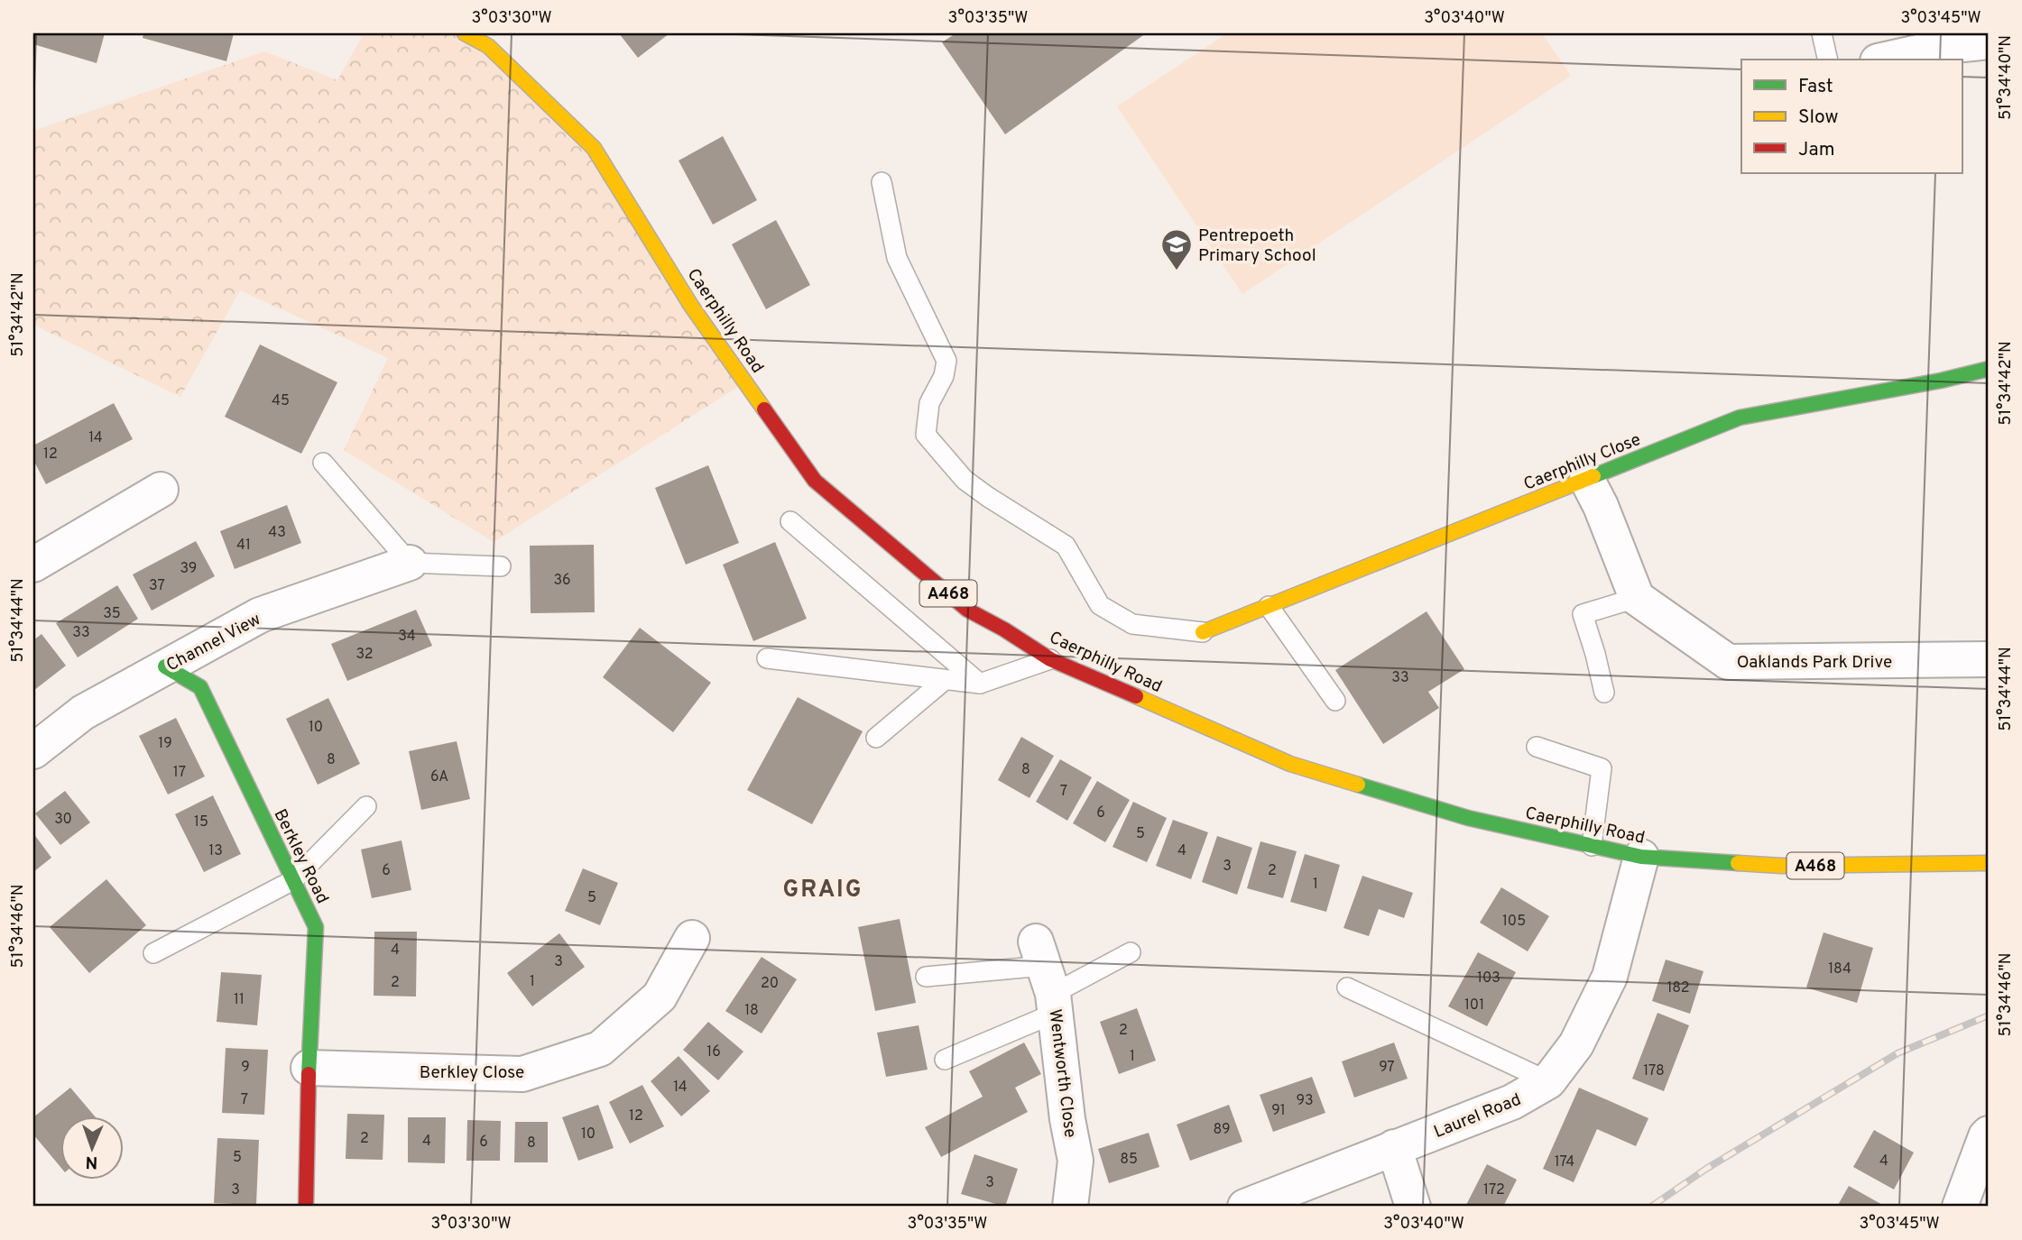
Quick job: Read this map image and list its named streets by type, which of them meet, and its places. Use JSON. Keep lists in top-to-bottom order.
{
  "streets": {
    "main road": [
      "Caerphilly Road",
      "Caerphilly Close",
      "A468",
      "Berkley Road"
    ],
    "street": [
      "Channel View",
      "Oaklands Park Drive",
      "Berkley Close",
      "Wentworth Close",
      "Laurel Road"
    ]
  },
  "crossings": [
    ["Caerphilly Road", "Laurel Road"],
    ["Channel View", "Berkley Road"],
    ["Berkley Road", "Berkley Close"]
  ],
  "districts": ["GRAIG"],
  "places": {
    "school or university": ["Pentrepoeth Primary School"]
  },
  "house_numbers": [
    "45",
    "14",
    "12",
    "43",
    "41",
    "39",
    "36",
    "37",
    "35",
    "33",
    "34",
    "32",
    "33",
    "10",
    "19",
    "8",
    "8",
    "17",
    "6A",
    "7",
    "6",
    "30",
    "15",
    "5",
    "13",
    "4",
    "3",
    "6",
    "2",
    "1",
    "5",
    "105",
    "4",
    "3",
    "184",
    "103",
    "1",
    "2",
    "20",
    "182",
    "11",
    "101",
    "18",
    "2",
    "16",
    "1",
    "9",
    "97",
    "178",
    "14",
    "7",
    "93",
    "91",
    "12",
    "89",
    "10",
    "2",
    "4",
    "6",
    "8",
    "5",
    "85",
    "4",
    "174",
    "3",
    "3",
    "172"
  ],
  "legend": ["Fast", "Slow", "Jam"],
  "north": "bottom",
  "coordinates": [
    "3°03'30\"W",
    "3°03'35\"W",
    "3°03'40\"W",
    "3°03'45\"W",
    "51°34'40\"N",
    "51°34'42\"N",
    "51°34'44\"N",
    "51°34'46\"N"
  ]
}
